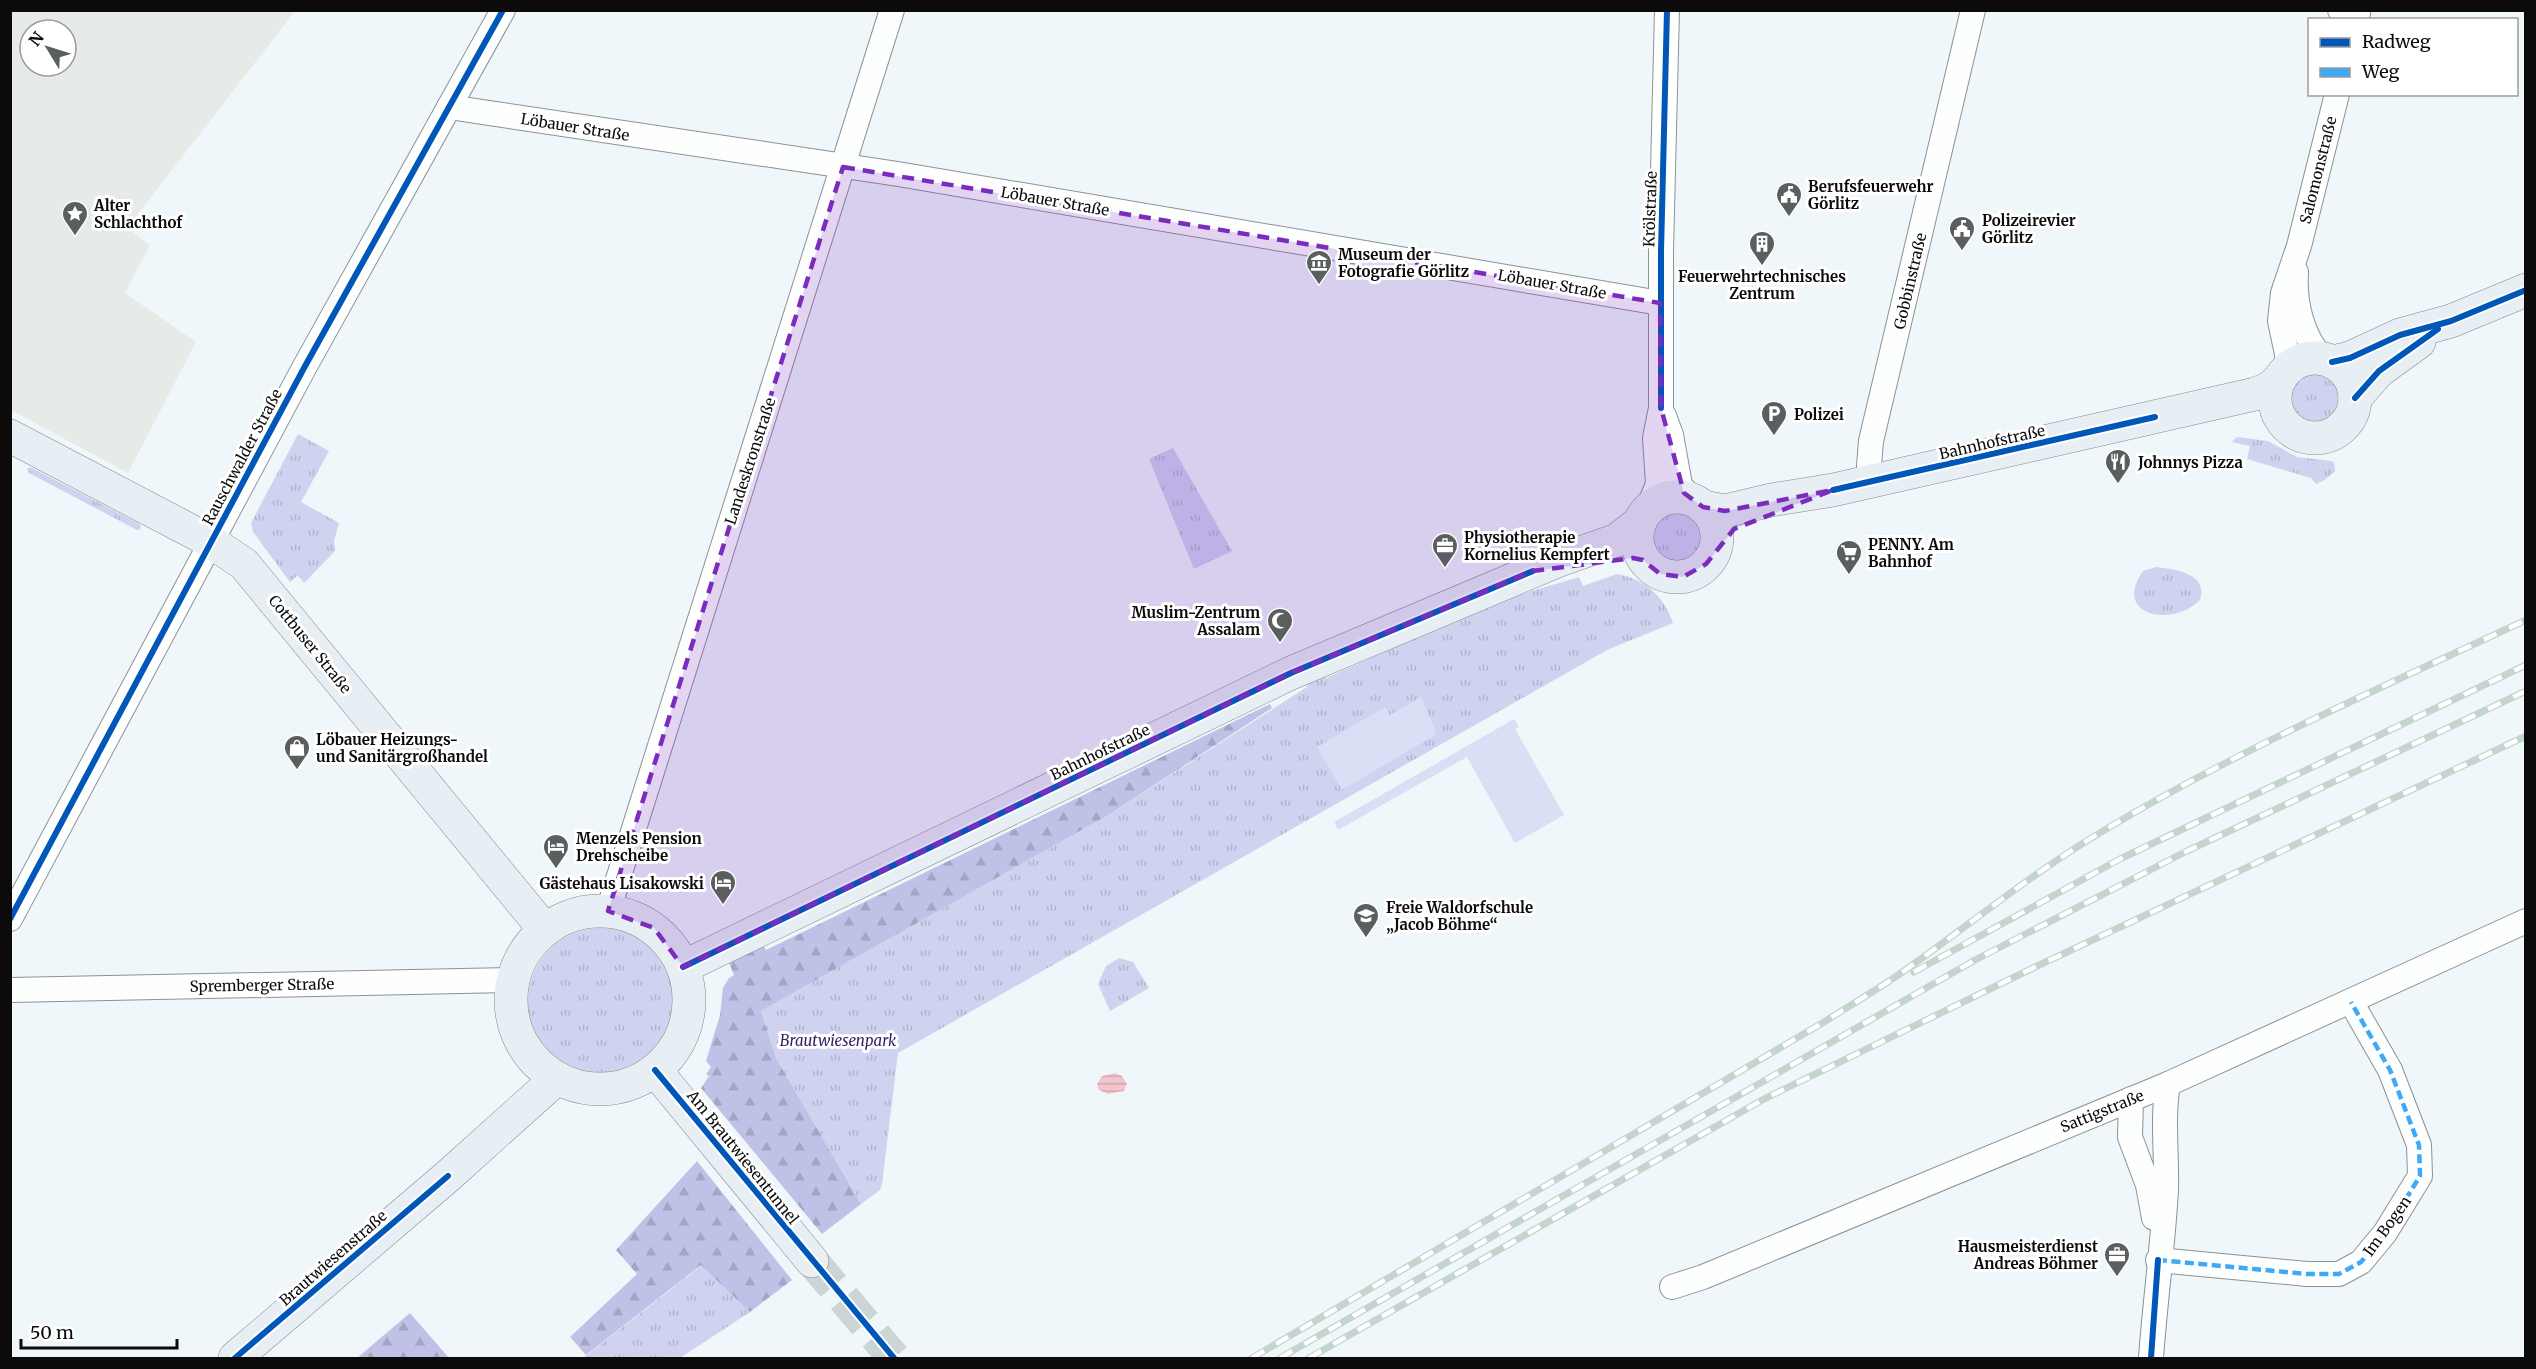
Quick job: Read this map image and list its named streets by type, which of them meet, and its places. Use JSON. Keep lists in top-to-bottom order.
{
  "streets": {
    "main road": [
      "Krölstraße",
      "Bahnhofstraße",
      "Cottbuser Straße",
      "Am Brautwiesentunnel",
      "Brautwiesenstraße"
    ],
    "street": [
      "Löbauer Straße",
      "Salomonstraße",
      "Gobbinstraße",
      "Rauschwalder Straße",
      "Landeskronstraße",
      "Spremberger Straße",
      "Sattigstraße",
      "Im Bogen"
    ]
  },
  "crossings": [
    ["Löbauer Straße", "Krölstraße"],
    ["Löbauer Straße", "Rauschwalder Straße"],
    ["Löbauer Straße", "Landeskronstraße"],
    ["Salomonstraße", "Bahnhofstraße"],
    ["Krölstraße", "Bahnhofstraße"],
    ["Gobbinstraße", "Bahnhofstraße"],
    ["Bahnhofstraße", "Landeskronstraße"],
    ["Bahnhofstraße", "Cottbuser Straße"],
    ["Bahnhofstraße", "Spremberger Straße"],
    ["Bahnhofstraße", "Am Brautwiesentunnel"],
    ["Bahnhofstraße", "Brautwiesenstraße"],
    ["Rauschwalder Straße", "Cottbuser Straße"],
    ["Landeskronstraße", "Cottbuser Straße"],
    ["Landeskronstraße", "Spremberger Straße"],
    ["Landeskronstraße", "Am Brautwiesentunnel"],
    ["Landeskronstraße", "Brautwiesenstraße"],
    ["Cottbuser Straße", "Spremberger Straße"],
    ["Cottbuser Straße", "Am Brautwiesentunnel"],
    ["Cottbuser Straße", "Brautwiesenstraße"],
    ["Spremberger Straße", "Am Brautwiesentunnel"],
    ["Spremberger Straße", "Brautwiesenstraße"],
    ["Sattigstraße", "Im Bogen"],
    ["Am Brautwiesentunnel", "Brautwiesenstraße"]
  ],
  "parks": ["Brautwiesenpark"],
  "places": {
    "public building": ["Berufsfeuerwehr Görlitz", "Polizeirevier Görlitz"],
    "place": ["Alter Schlachthof"],
    "building": ["Feuerwehrtechnisches Zentrum"],
    "museum": ["Museum der Fotografie Görlitz"],
    "parking": ["Polizei"],
    "restaurant": ["Johnnys Pizza"],
    "office": ["Physiotherapie Kornelius Kempfert", "Hausmeisterdienst Andreas Böhmer"],
    "supermarket": ["PENNY. Am Bahnhof"],
    "mosque": ["Muslim-Zentrum Assalam"],
    "shop": ["Löbauer Heizungs- und Sanitärgroßhandel"],
    "hotel": ["Menzels Pension Drehscheibe", "Gästehaus Lisakowski"],
    "school or university": ["Freie Waldorfschule „Jacob Böhme“"]
  },
  "legend": ["Radweg", "Weg"],
  "scale_bar": "50 m",
  "north": "top left"
}
